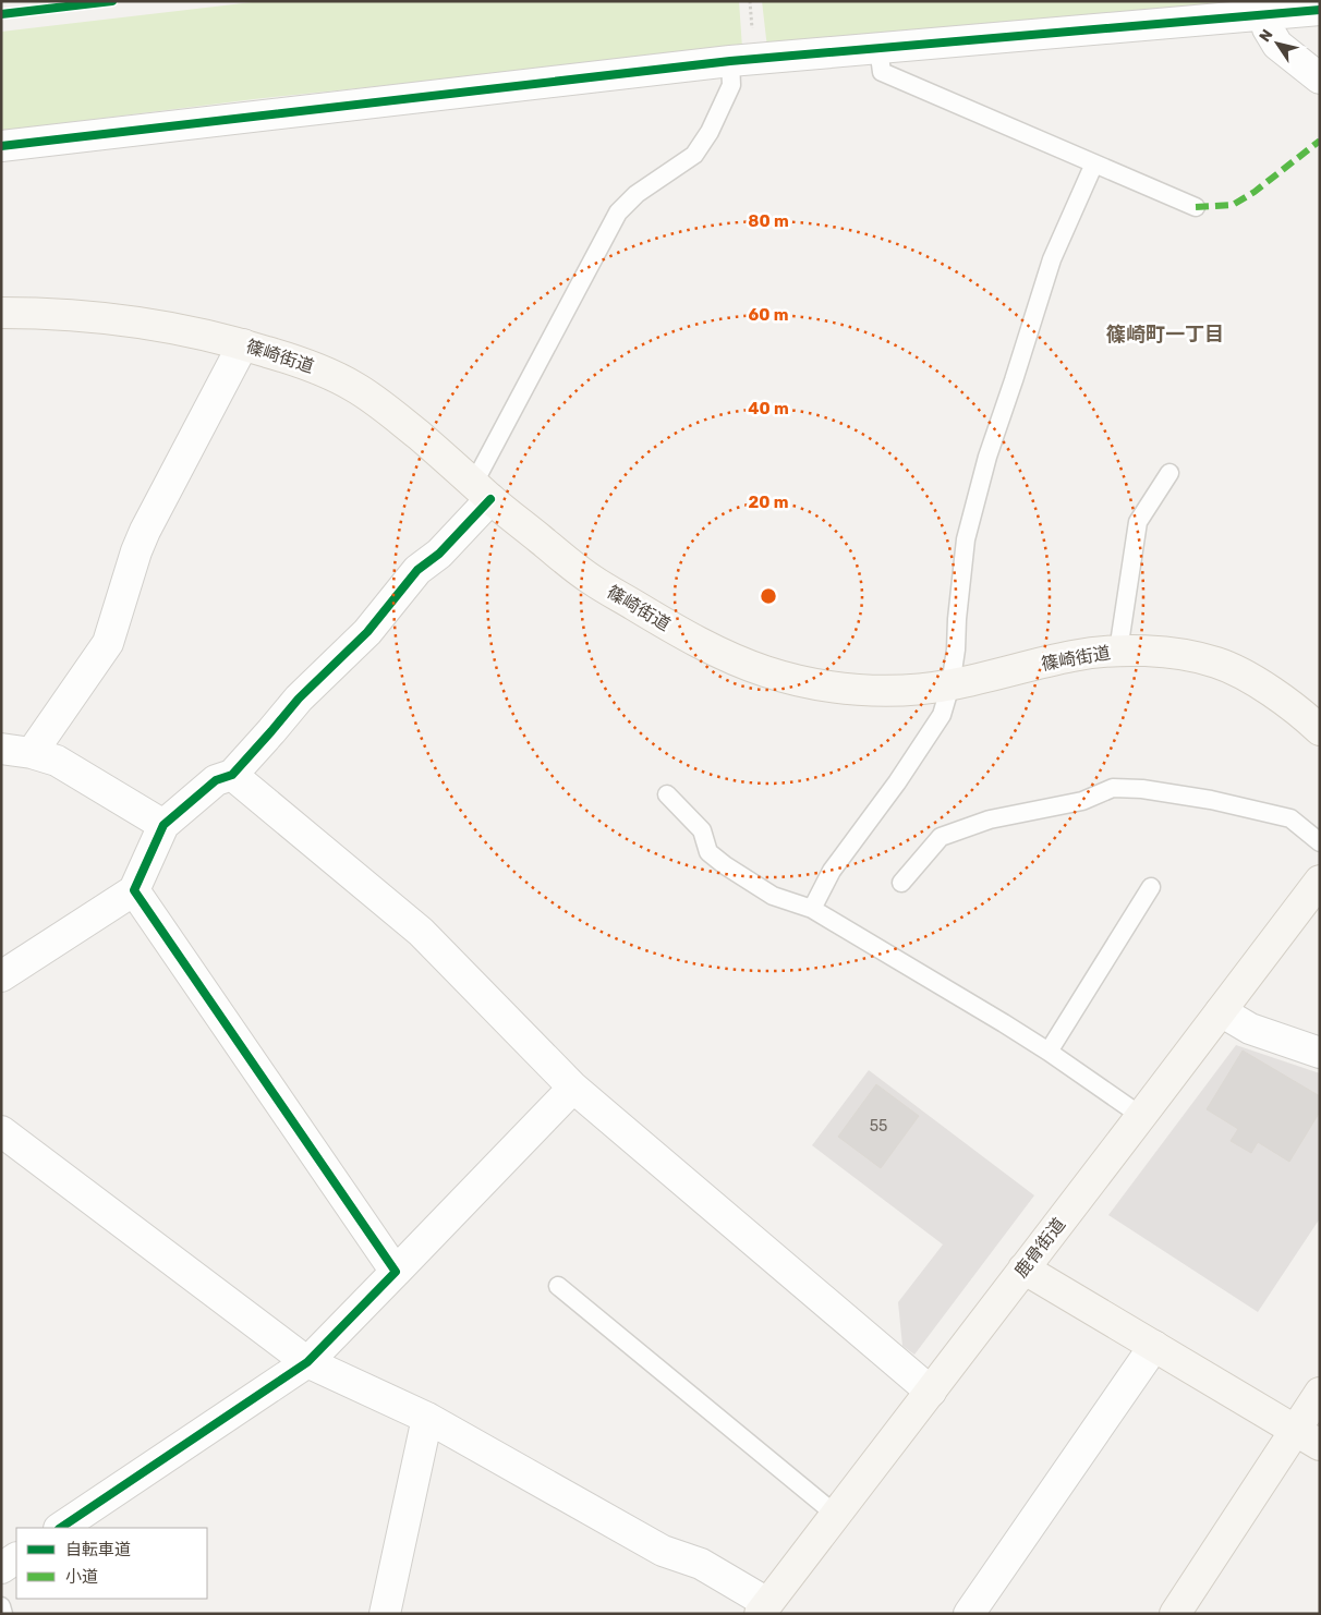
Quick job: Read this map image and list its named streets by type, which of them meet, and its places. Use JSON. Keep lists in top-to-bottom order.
{
  "streets": {
    "street": ["篠崎街道", "鹿骨街道"]
  },
  "districts": ["篠崎町一丁目"],
  "house_numbers": ["55"],
  "legend": ["自転車道", "小道"],
  "north": "top left",
  "rings": [
    "80 m",
    "60 m",
    "40 m",
    "20 m"
  ]
}
